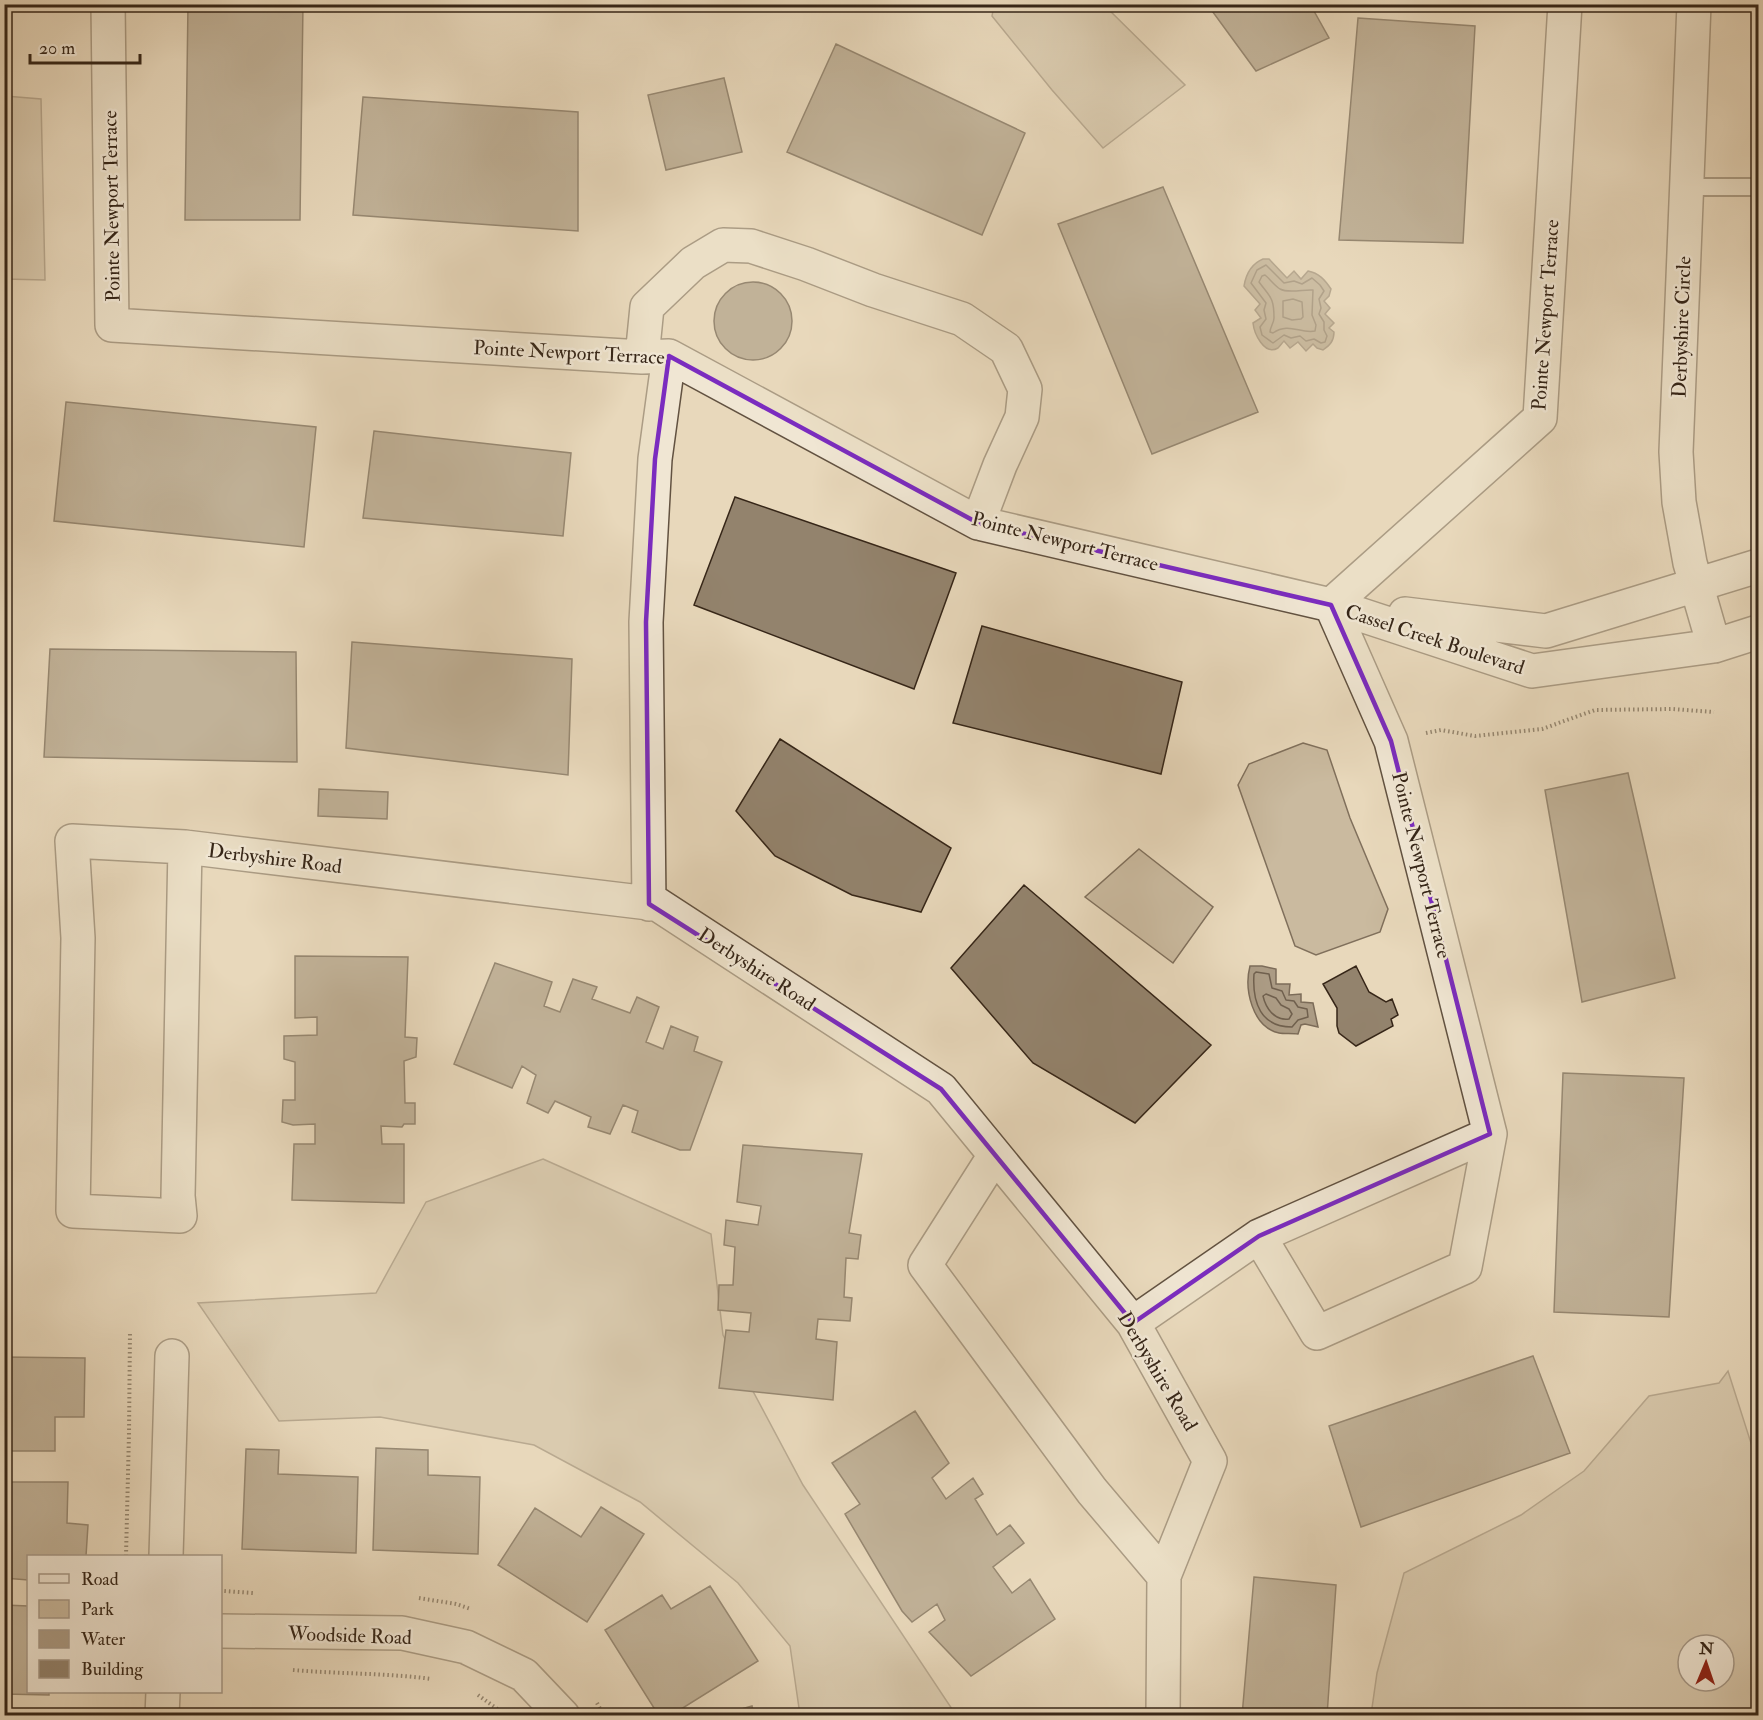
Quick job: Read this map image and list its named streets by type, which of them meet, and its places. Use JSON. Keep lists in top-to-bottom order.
{
  "streets": {
    "street": [
      "Pointe Newport Terrace",
      "Derbyshire Circle",
      "Cassel Creek Boulevard",
      "Derbyshire Road",
      "Woodside Road"
    ]
  },
  "crossings": [
    ["Pointe Newport Terrace", "Cassel Creek Boulevard"],
    ["Derbyshire Circle", "Cassel Creek Boulevard"]
  ],
  "legend": [
    "Road",
    "Park",
    "Water",
    "Building"
  ],
  "scale_bar": "20 m",
  "north": "top"
}
